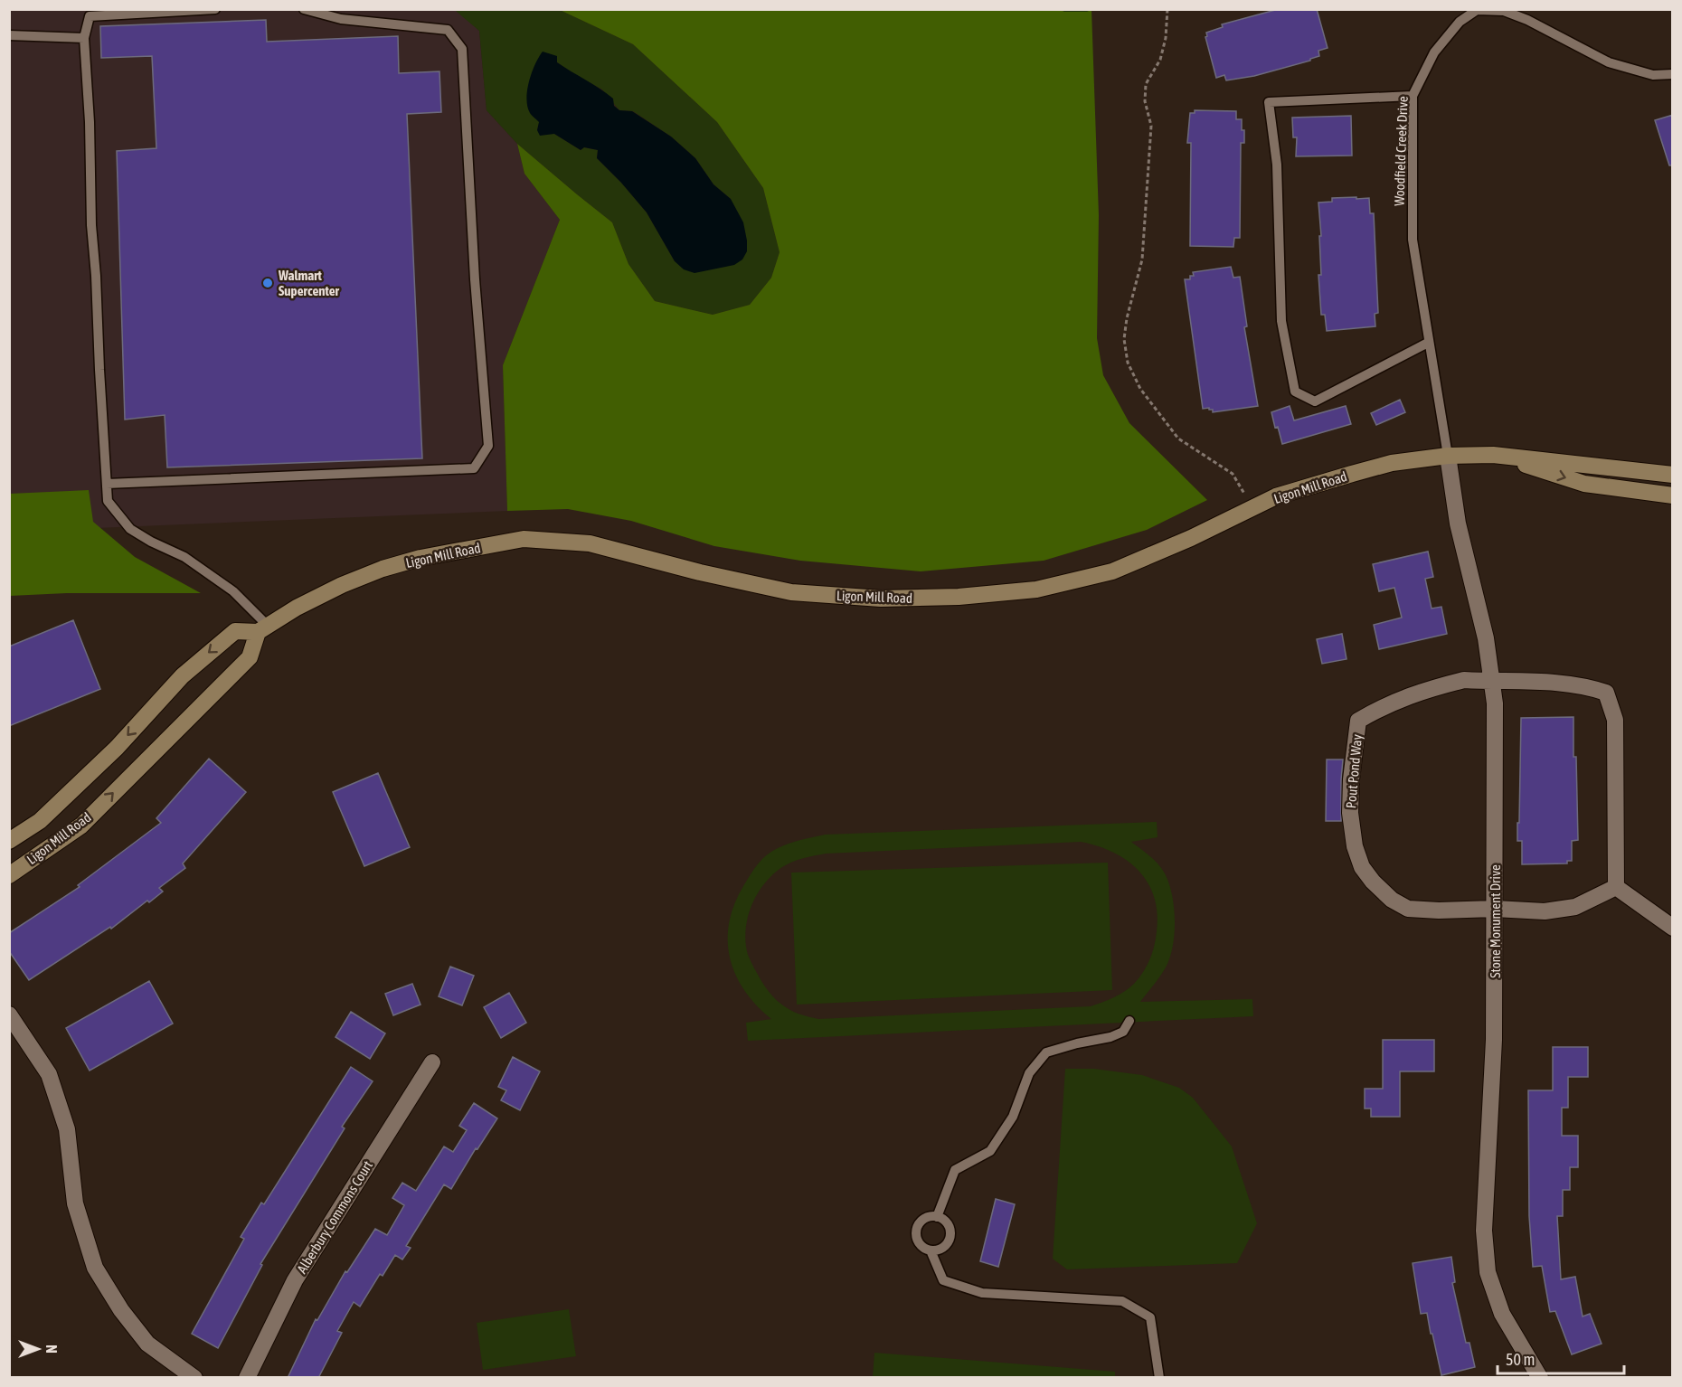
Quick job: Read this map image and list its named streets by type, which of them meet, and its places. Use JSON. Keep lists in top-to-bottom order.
{
  "streets": {
    "main road": ["Ligon Mill Road"],
    "street": ["Pout Pond Way", "Stone Monument Drive", "Alberbury Commons Court"],
    "lane": ["Woodfield Creek Drive"]
  },
  "crossings": [
    ["Woodfield Creek Drive", "Ligon Mill Road"],
    ["Woodfield Creek Drive", "Stone Monument Drive"],
    ["Ligon Mill Road", "Stone Monument Drive"],
    ["Pout Pond Way", "Stone Monument Drive"]
  ],
  "places": ["Walmart Supercenter"],
  "scale_bar": "50 m",
  "north": "right"
}
